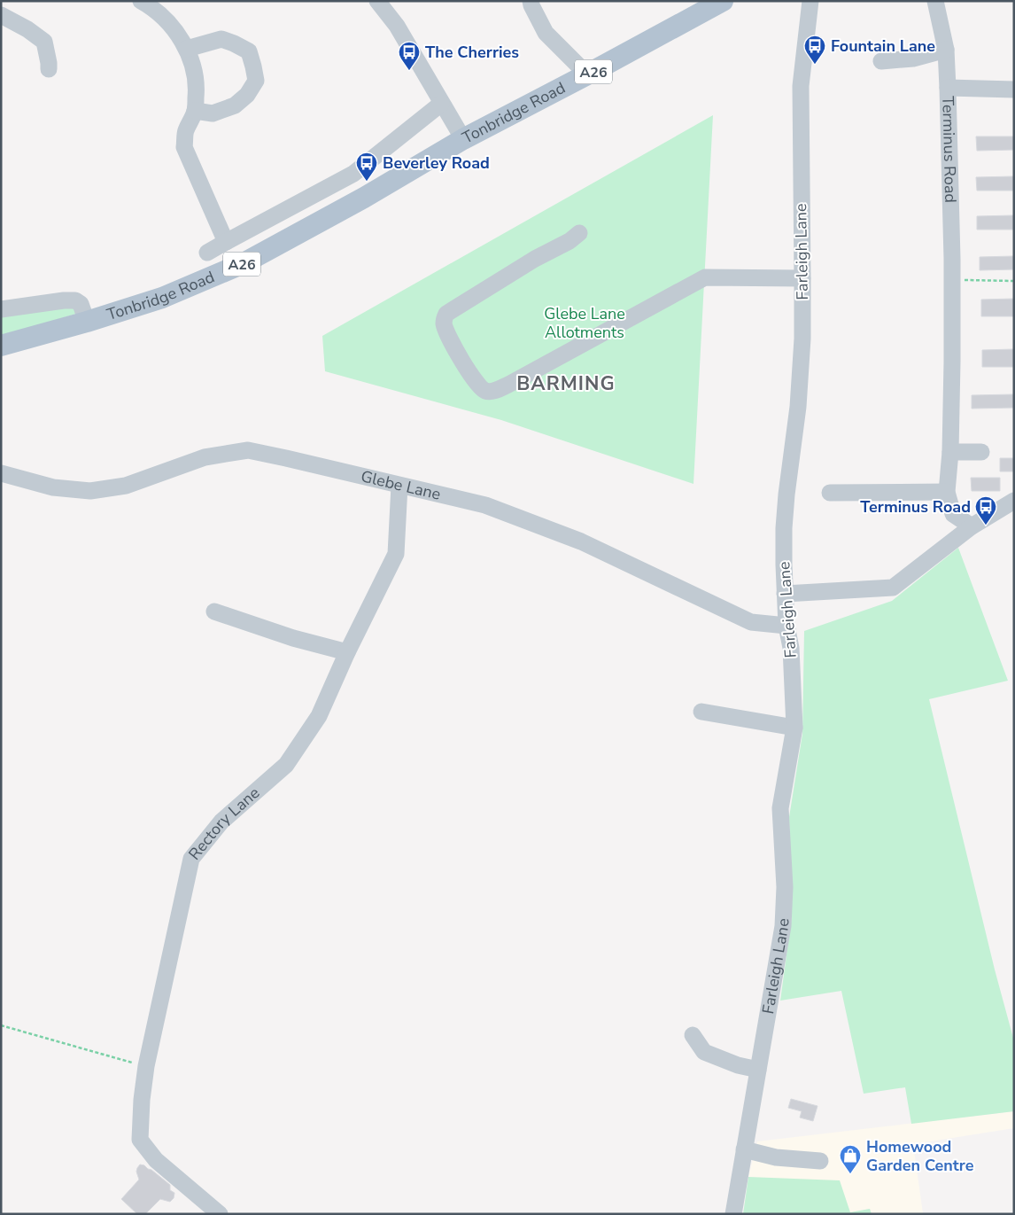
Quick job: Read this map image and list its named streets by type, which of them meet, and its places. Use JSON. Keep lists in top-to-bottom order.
{
  "streets": {
    "main road": ["A26", "Tonbridge Road"],
    "street": [
      "Terminus Road",
      "Farleigh Lane",
      "Glebe Lane",
      "Rectory Lane"
    ]
  },
  "crossings": [
    ["Farleigh Lane", "Glebe Lane"],
    ["Glebe Lane", "Rectory Lane"]
  ],
  "districts": ["BARMING"],
  "parks": ["Glebe Lane Allotments"],
  "places": {
    "bus stop": [
      "Fountain Lane",
      "The Cherries",
      "Beverley Road",
      "Terminus Road"
    ],
    "shop": ["Homewood Garden Centre"]
  }
}
